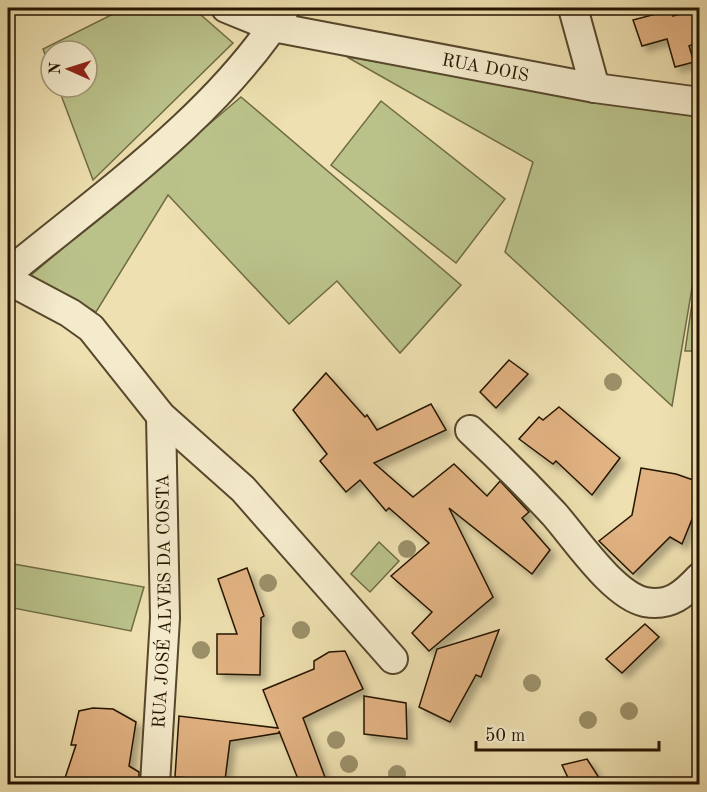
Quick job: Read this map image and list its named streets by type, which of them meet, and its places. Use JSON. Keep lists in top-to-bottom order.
{
  "streets": {
    "street": ["RUA DOIS", "RUA JOSÉ ALVES DA COSTA"]
  },
  "scale_bar": "50 m",
  "north": "left"
}
